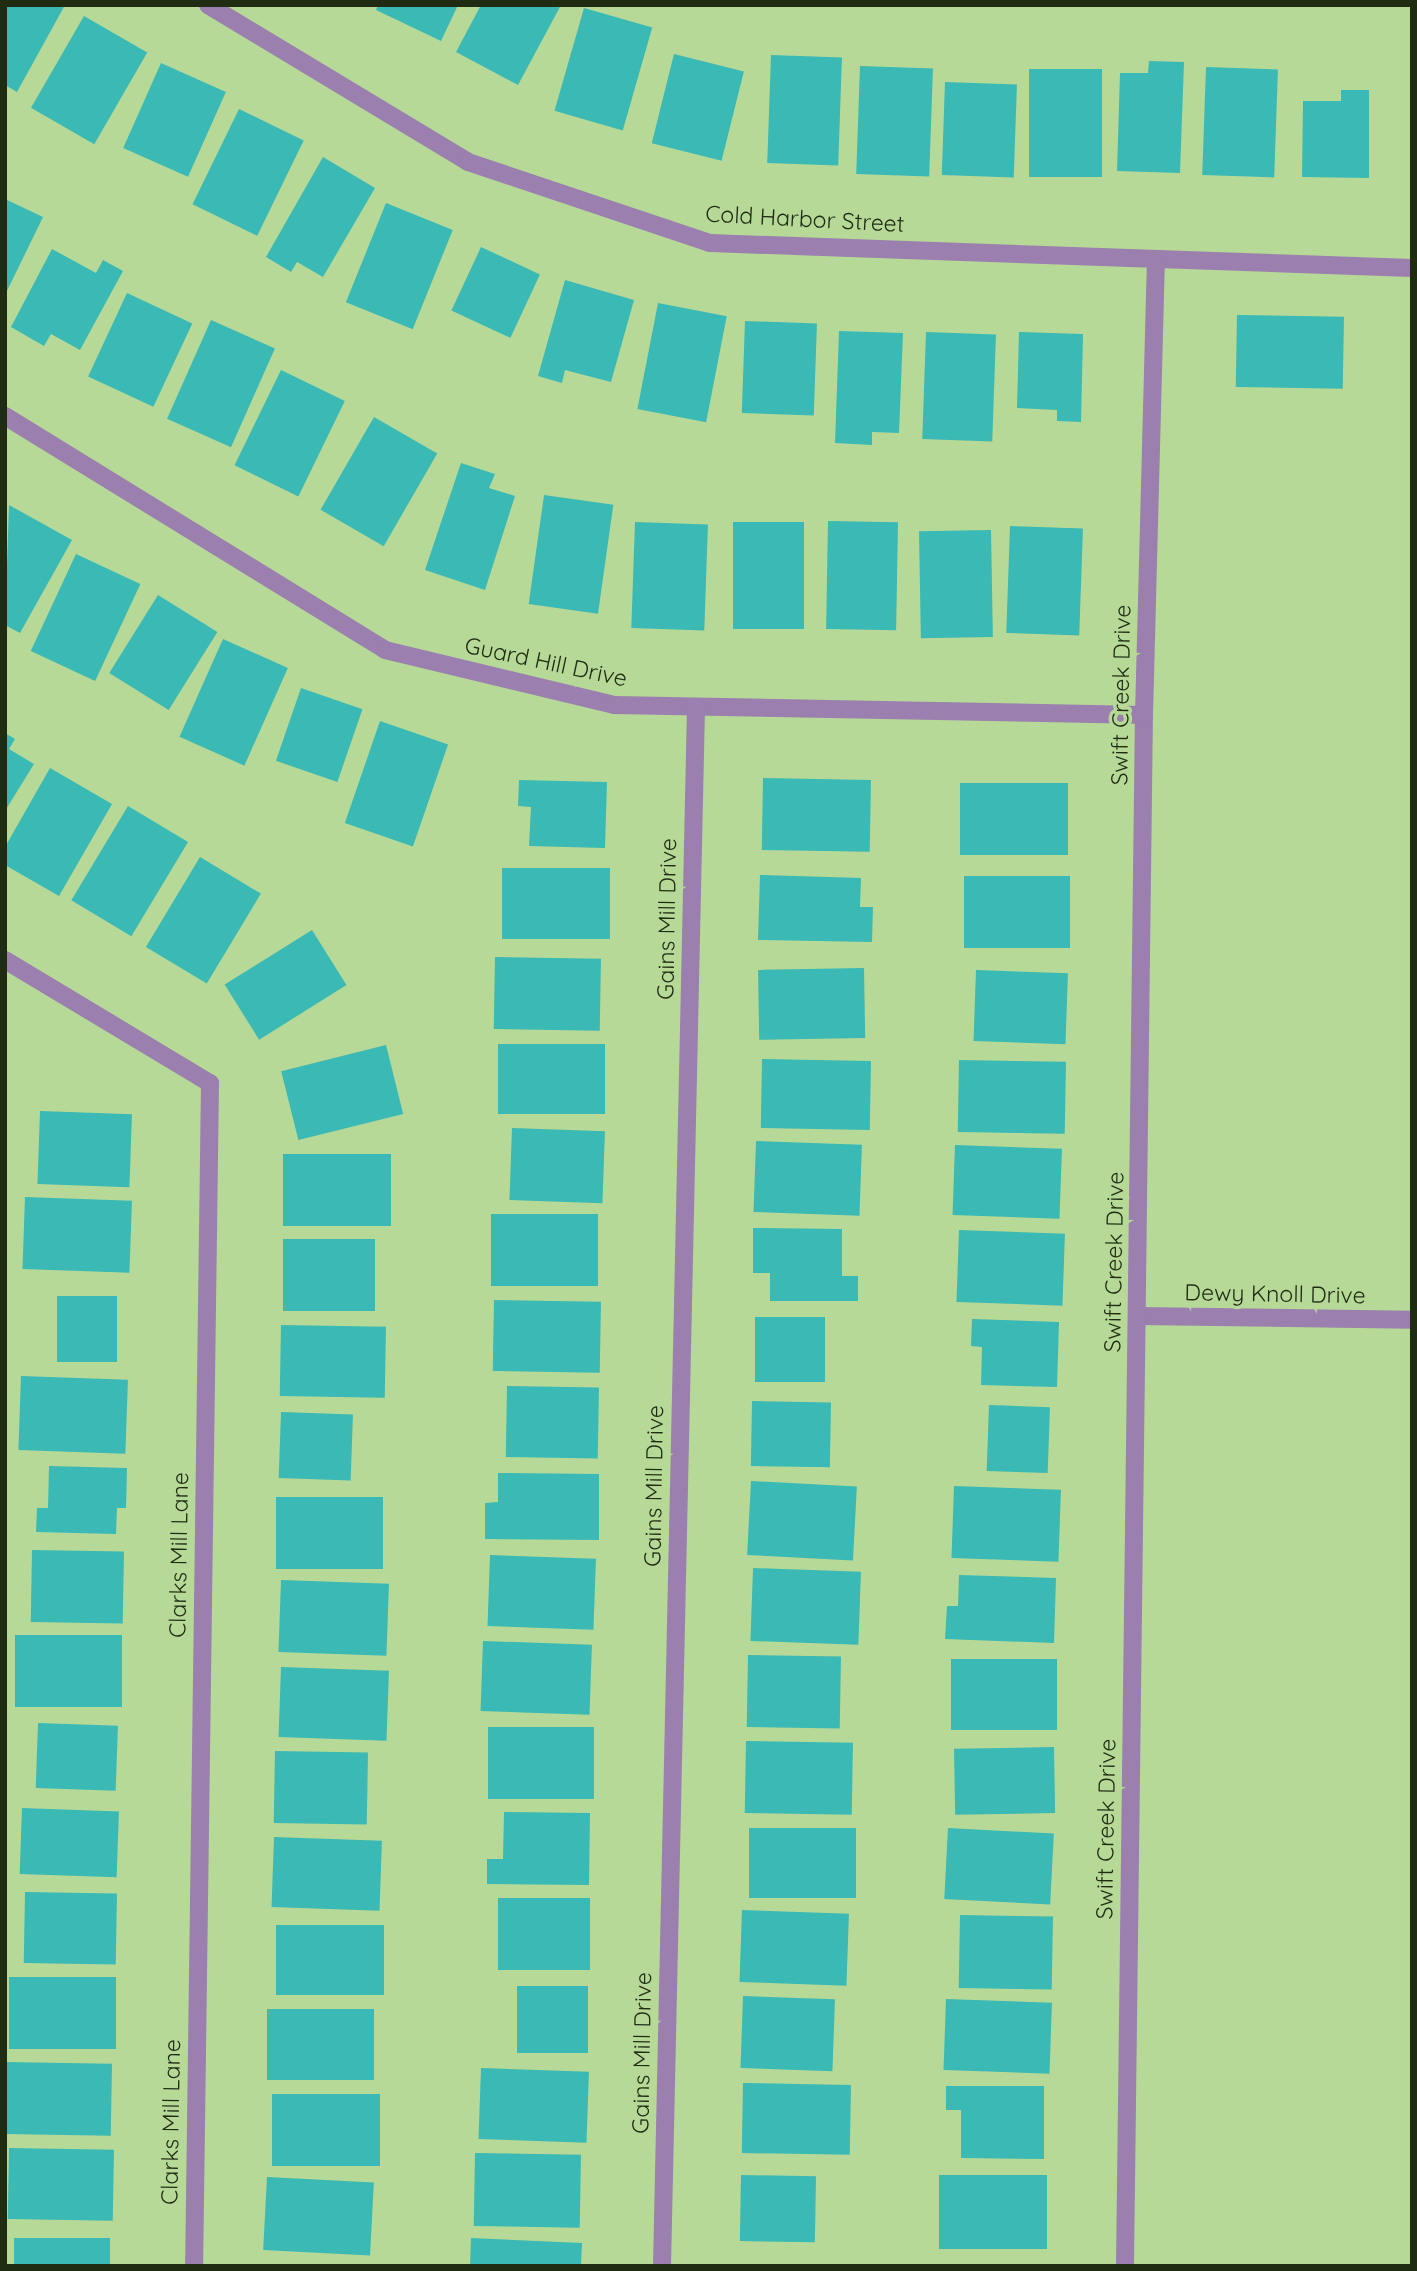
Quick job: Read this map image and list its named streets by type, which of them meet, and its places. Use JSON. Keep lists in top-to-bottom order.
{
  "streets": {
    "street": [
      "Cold Harbor Street",
      "Guard Hill Drive",
      "Swift Creek Drive",
      "Gains Mill Drive",
      "Dewy Knoll Drive",
      "Clarks Mill Lane"
    ]
  },
  "crossings": [
    ["Cold Harbor Street", "Swift Creek Drive"],
    ["Guard Hill Drive", "Swift Creek Drive"],
    ["Guard Hill Drive", "Gains Mill Drive"],
    ["Swift Creek Drive", "Dewy Knoll Drive"]
  ]
}
